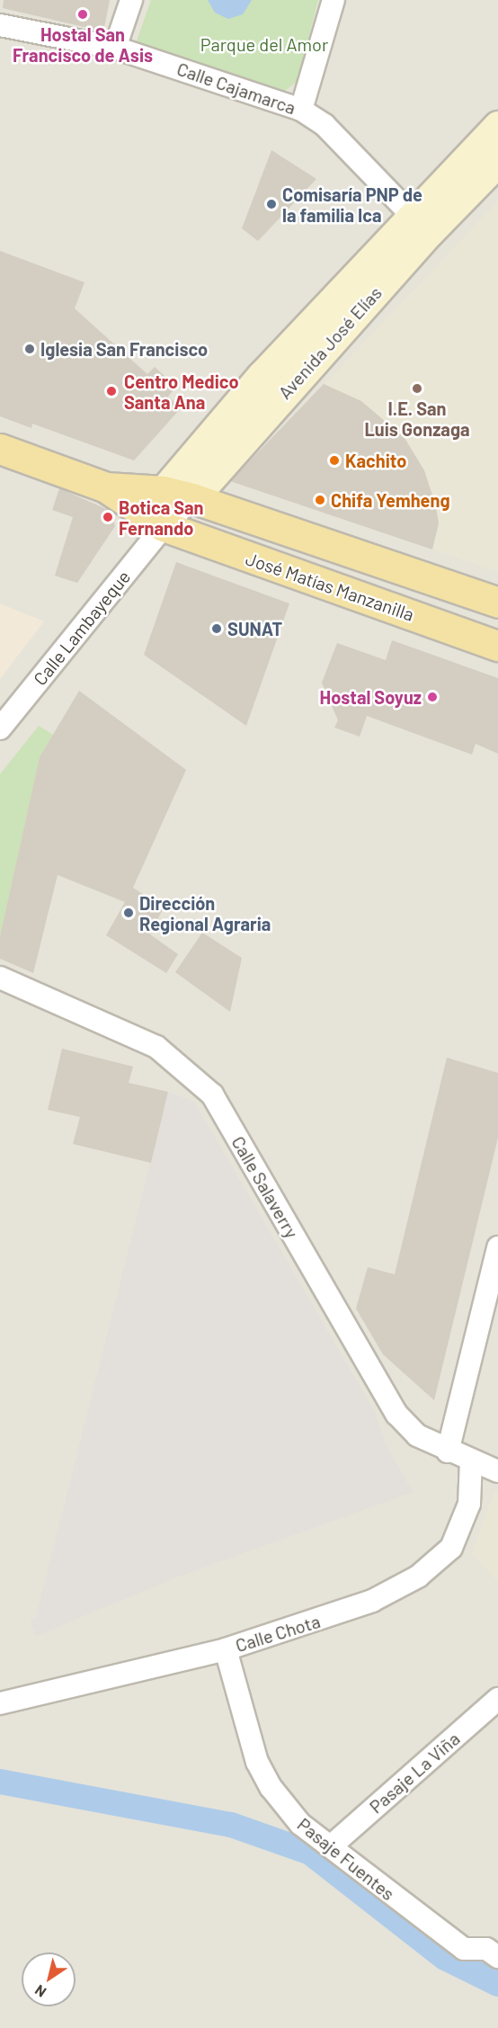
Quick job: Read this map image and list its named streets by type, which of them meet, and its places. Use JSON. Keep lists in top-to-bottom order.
{
  "streets": {
    "main road": ["José Matías Manzanilla"],
    "street": [
      "Calle Cajamarca",
      "Avenida José Elías",
      "Calle Lambayeque",
      "Calle Salaverry",
      "Calle Chota",
      "Pasaje La Viña",
      "Pasaje Fuentes"
    ]
  },
  "crossings": [
    ["Calle Cajamarca", "Avenida José Elías"],
    ["Avenida José Elías", "José Matías Manzanilla"],
    ["Avenida José Elías", "Calle Lambayeque"],
    ["José Matías Manzanilla", "Calle Lambayeque"],
    ["Calle Salaverry", "Calle Chota"],
    ["Calle Chota", "Pasaje Fuentes"],
    ["Pasaje La Viña", "Pasaje Fuentes"]
  ],
  "parks": ["Parque del Amor"],
  "places": [
    "Hostal San Francisco de Asis",
    "Comisaría PNP de la familia Ica",
    "Iglesia San Francisco",
    "I.E. San Luis Gonzaga",
    "Centro Medico Santa Ana",
    "Kachito",
    "Chifa Yemheng",
    "Botica San Fernando",
    "SUNAT",
    "Hostal Soyuz",
    "Dirección Regional Agraria"
  ],
  "north": "bottom left"
}
